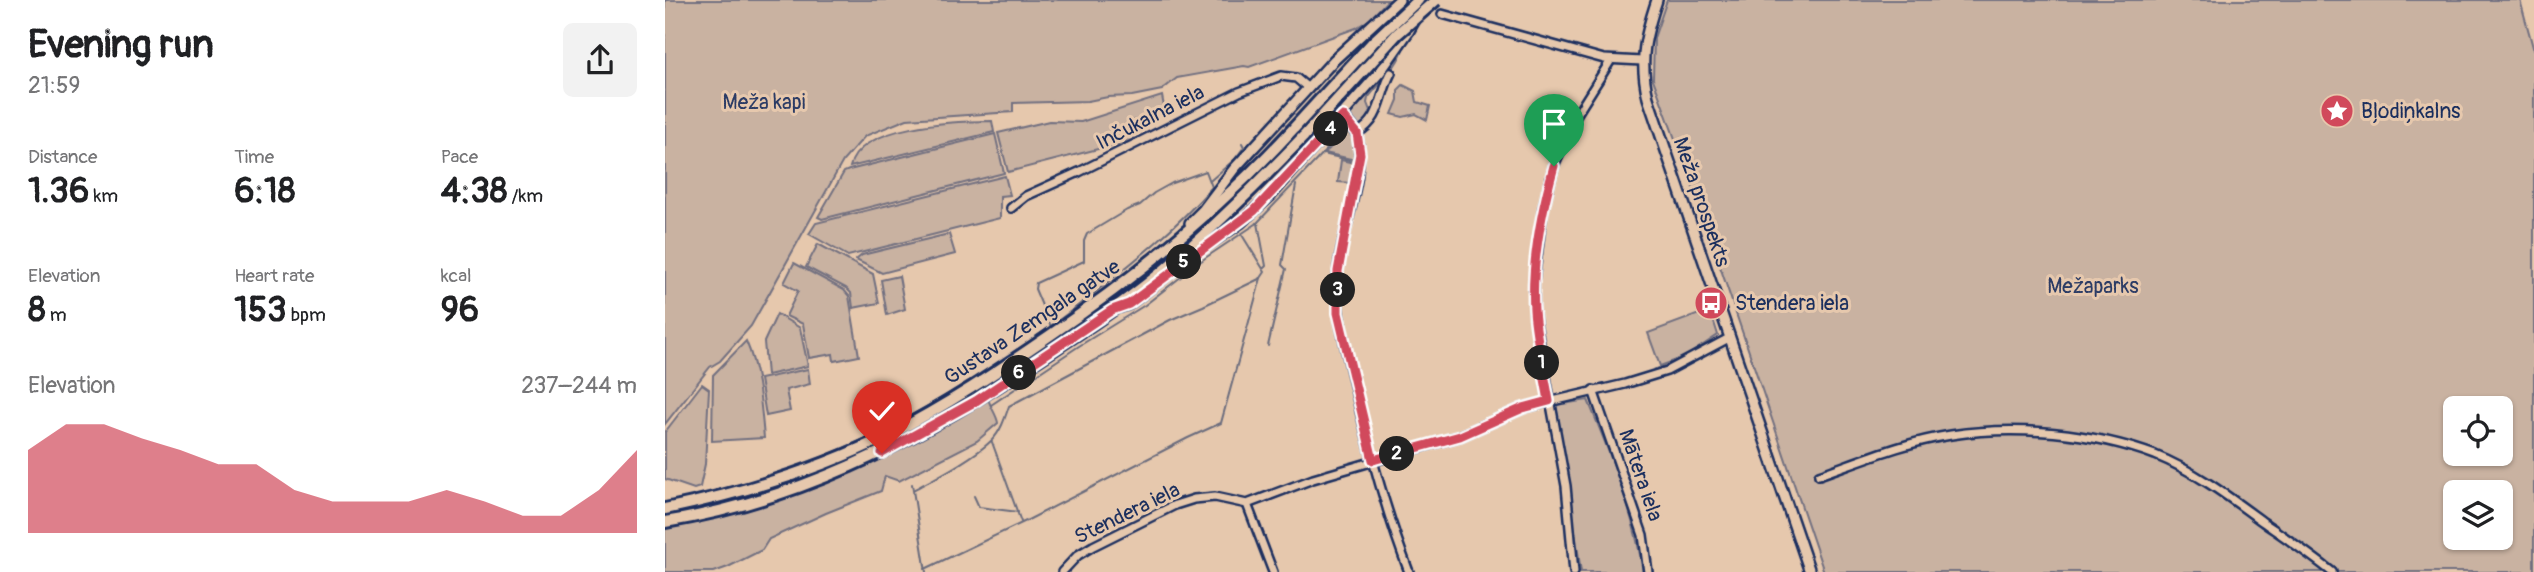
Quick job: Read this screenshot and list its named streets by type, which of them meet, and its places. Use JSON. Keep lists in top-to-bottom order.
{
  "streets": {
    "main road": ["Gustava Zemgala gatve"],
    "street": [
      "Inčukalna iela",
      "Meža prospekts",
      "Mātera iela",
      "Stendera iela"
    ]
  },
  "crossings": [
    ["Inčukalna iela", "Gustava Zemgala gatve"]
  ],
  "parks": ["Meža kapi", "Mežaparks"],
  "places": {
    "place": ["Bļodiņkalns"],
    "bus stop": ["Stendera iela"]
  },
  "page": {
    "heading": ["Evening run", "21:59"],
    "pins": [
      "4",
      "5",
      "3",
      "1",
      "6",
      "2"
    ],
    "stats": [
      ["Distance", "1.36 km"],
      ["Time", "6:18"],
      ["Pace", "4:38 /km"],
      ["Elevation", "8 m"],
      ["Heart rate", "153 bpm"],
      ["kcal", "96"]
    ],
    "chart": ["Elevation", "237–244 m"]
  }
}
